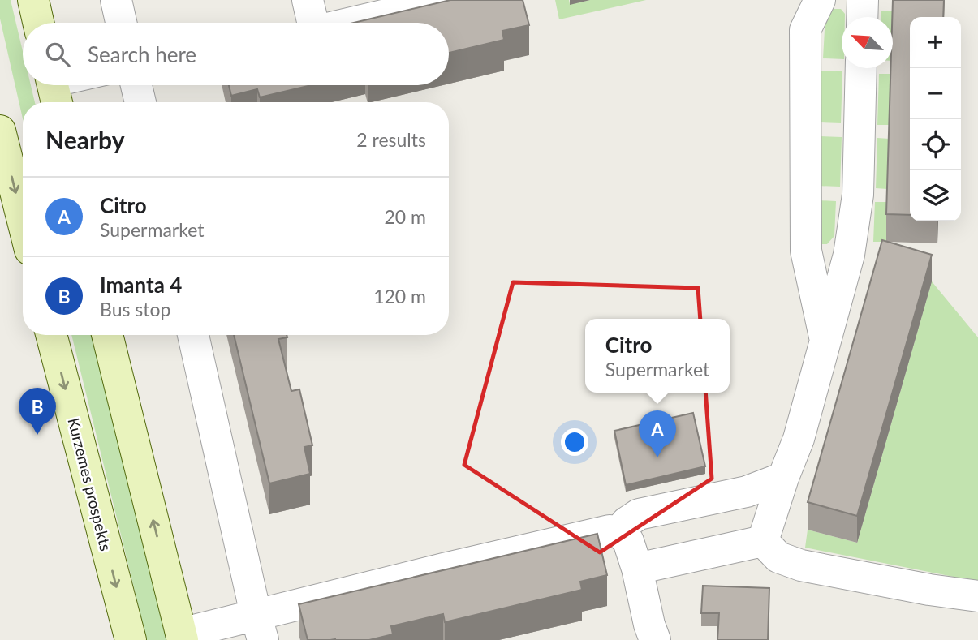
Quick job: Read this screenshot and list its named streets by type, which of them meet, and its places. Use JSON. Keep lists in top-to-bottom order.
{
  "streets": {
    "main road": ["Kurzemes prospekts"]
  },
  "north": "top left",
  "page": {
    "map_buttons": ["+", "−"],
    "search": "Search here",
    "heading": ["Nearby", "2 results"],
    "list": [
      {
        "mark": "A",
        "name": "Citro",
        "note": "Supermarket",
        "value": "20 m"
      },
      {
        "mark": "B",
        "name": "Imanta 4",
        "note": "Bus stop",
        "value": "120 m"
      }
    ],
    "popup": ["Citro", "Supermarket"],
    "pins": ["B", "A"]
  }
}
